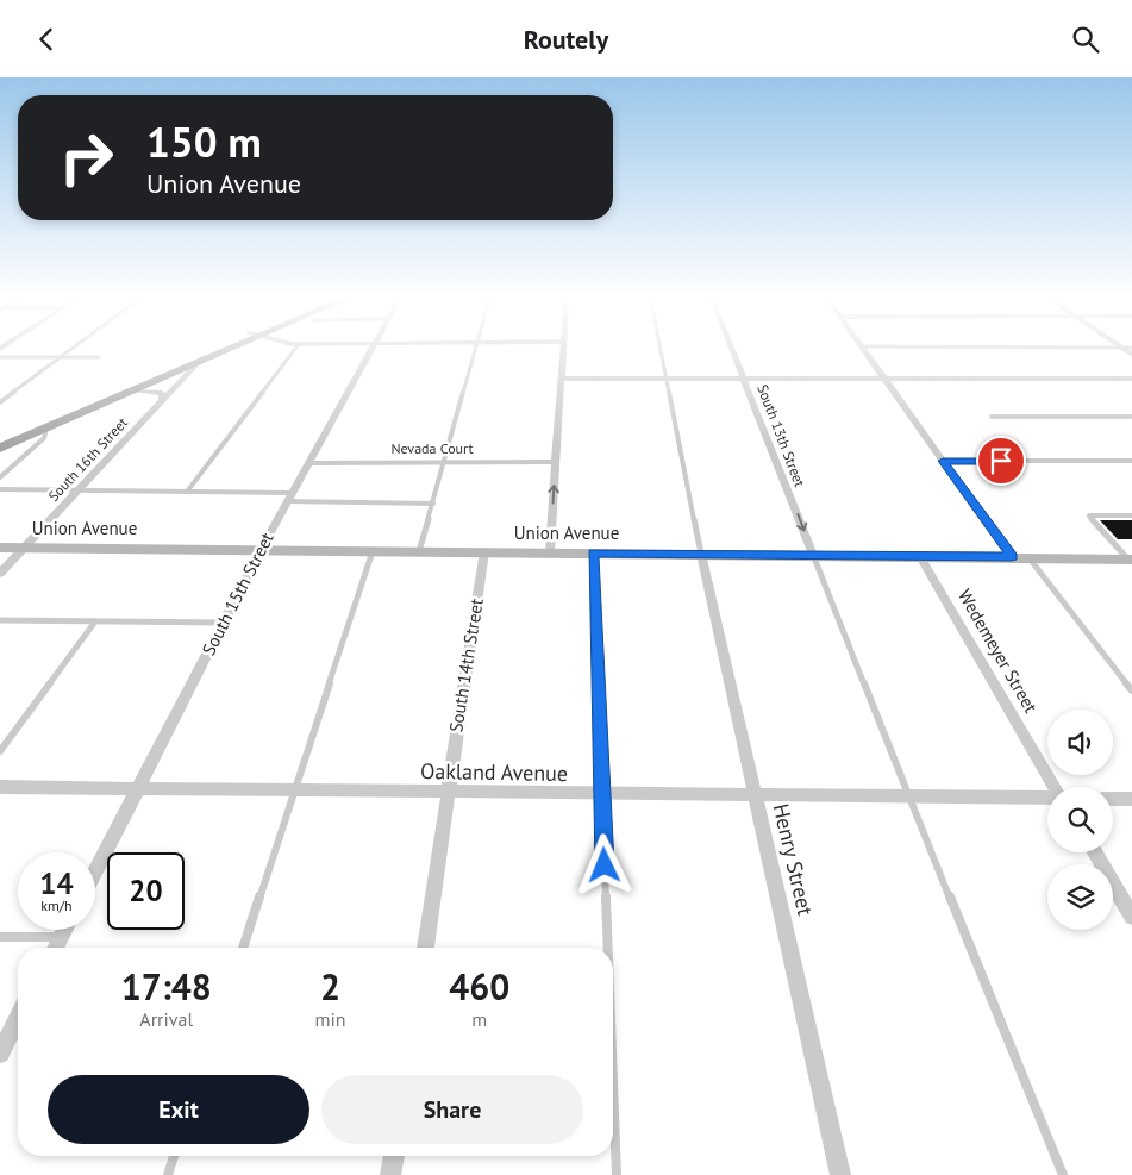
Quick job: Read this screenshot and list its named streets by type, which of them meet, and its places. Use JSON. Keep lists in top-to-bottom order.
{
  "streets": {
    "street": [
      "South 13th Street",
      "Nevada Court",
      "South 16th Street",
      "Union Avenue",
      "South 15th Street",
      "Wedemeyer Street",
      "South 14th Street",
      "Oakland Avenue",
      "Henry Street"
    ]
  },
  "crossings": [
    ["South 13th Street", "Union Avenue"],
    ["Nevada Court", "South 15th Street"],
    ["South 16th Street", "Union Avenue"],
    ["Union Avenue", "South 15th Street"],
    ["Union Avenue", "Wedemeyer Street"],
    ["Union Avenue", "South 14th Street"],
    ["Union Avenue", "Henry Street"],
    ["South 15th Street", "Oakland Avenue"],
    ["South 14th Street", "Oakland Avenue"],
    ["Oakland Avenue", "Henry Street"]
  ],
  "one_way": ["South 13th Street"],
  "page": {
    "header": "Routely",
    "turn": ["150 m", "Union Avenue"],
    "speed": "14 km/h",
    "limit": "20",
    "eta": [
      "17:48",
      "Arrival",
      "2",
      "min",
      "460",
      "m"
    ],
    "buttons": ["Exit", "Share"]
  }
}
